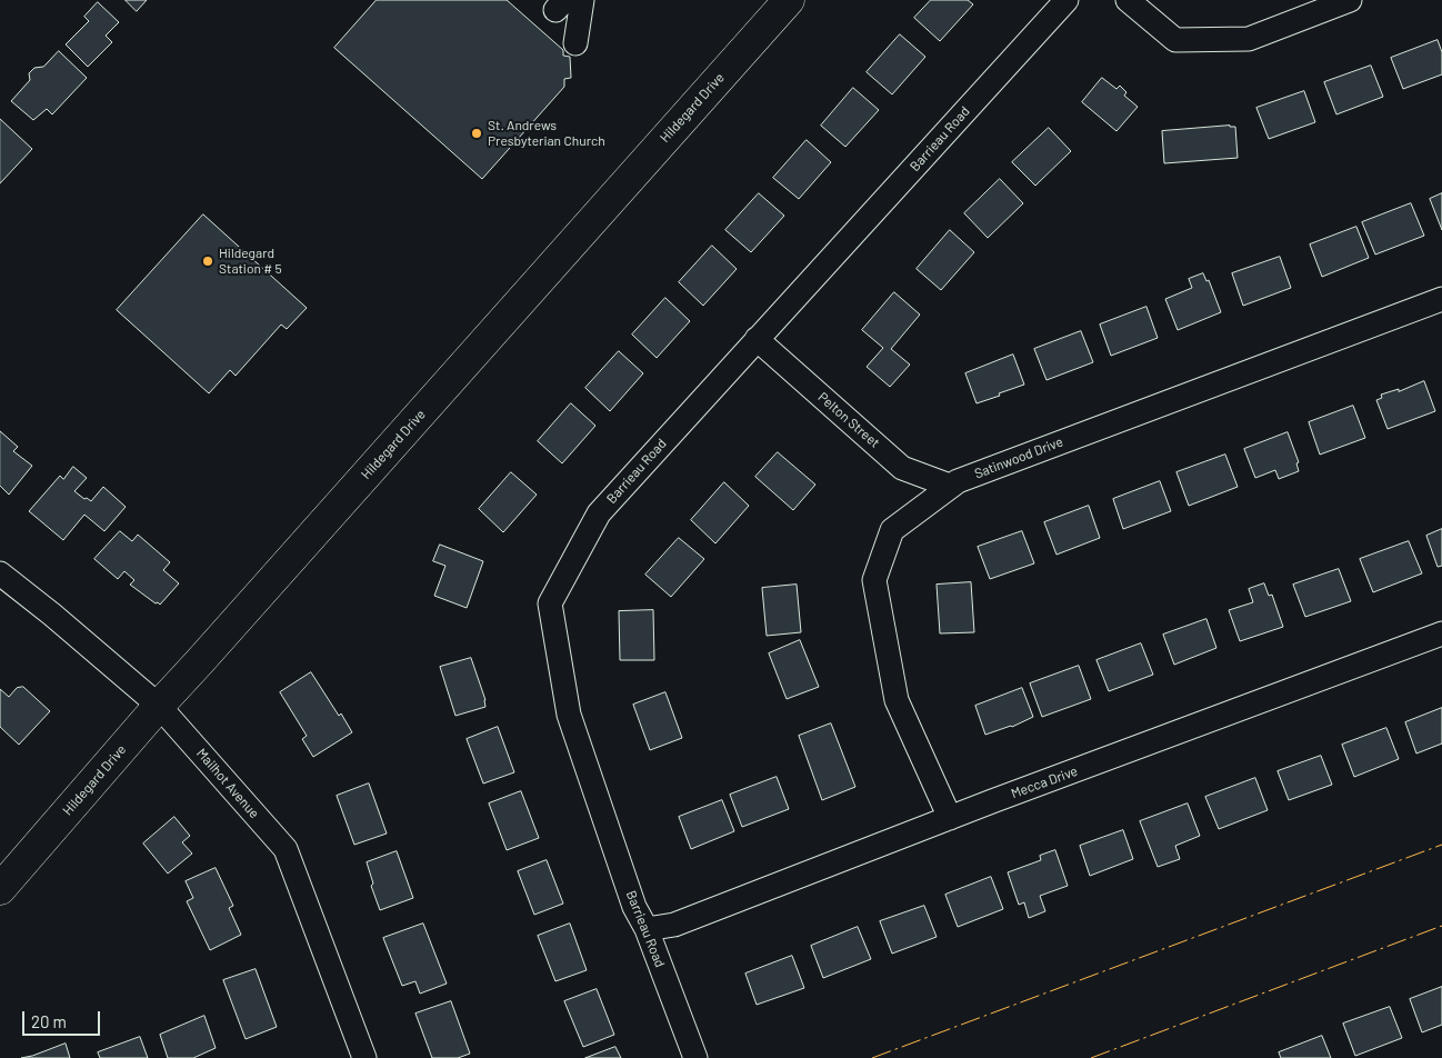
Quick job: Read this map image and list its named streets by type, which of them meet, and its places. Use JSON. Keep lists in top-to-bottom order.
{
  "streets": {
    "street": [
      "Hildegard Drive",
      "Barrieau Road",
      "Pelton Street",
      "Satinwood Drive",
      "Mecca Drive",
      "Mailhot Avenue"
    ]
  },
  "crossings": [
    ["Hildegard Drive", "Mailhot Avenue"],
    ["Barrieau Road", "Pelton Street"],
    ["Barrieau Road", "Mecca Drive"],
    ["Pelton Street", "Satinwood Drive"],
    ["Satinwood Drive", "Mecca Drive"]
  ],
  "places": ["St. Andrews Presbyterian Church", "Hildegard Station # 5"],
  "scale_bar": "20 m"
}
